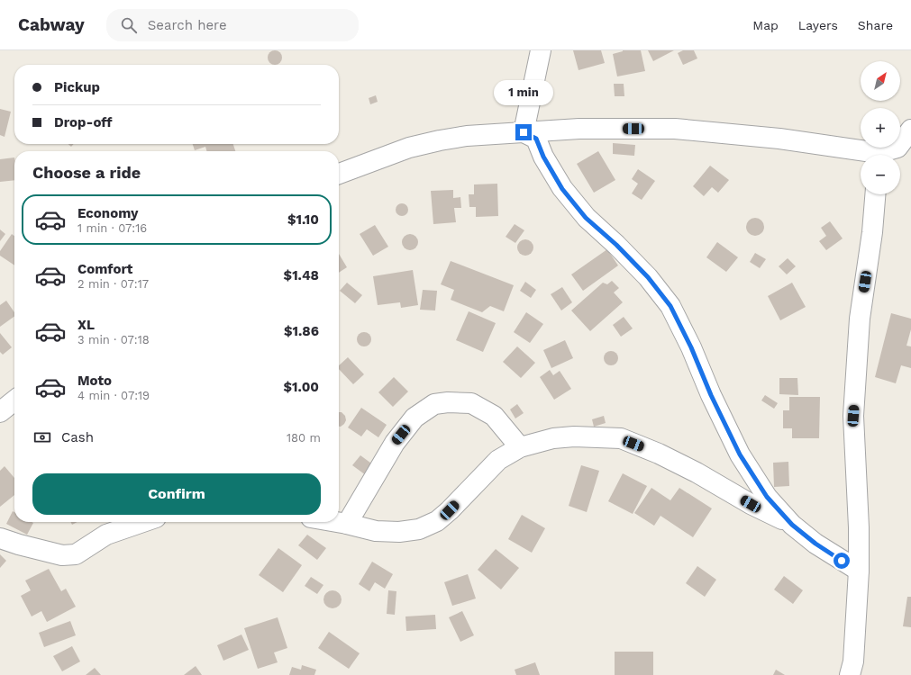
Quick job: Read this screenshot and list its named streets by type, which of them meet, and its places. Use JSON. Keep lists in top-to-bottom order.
{
  "north": "top right",
  "page": {
    "header": "Cabway",
    "search": "Search here",
    "nav": ["Map", "Layers", "Share"],
    "map_buttons": ["+", "−"],
    "banner": ["Pickup", "Drop-off"],
    "bubble": "1 min",
    "heading": "Choose a ride",
    "list": [
      {
        "name": "Economy",
        "note": "1 min · 07:16",
        "value": "$1.10"
      },
      {
        "name": "Comfort",
        "note": "2 min · 07:17",
        "value": "$1.48"
      },
      {
        "name": "XL",
        "note": "3 min · 07:18",
        "value": "$1.86"
      },
      {
        "name": "Moto",
        "note": "4 min · 07:19",
        "value": "$1.00"
      }
    ],
    "pay": ["Cash", "180 m"],
    "buttons": "Confirm"
  }
}
